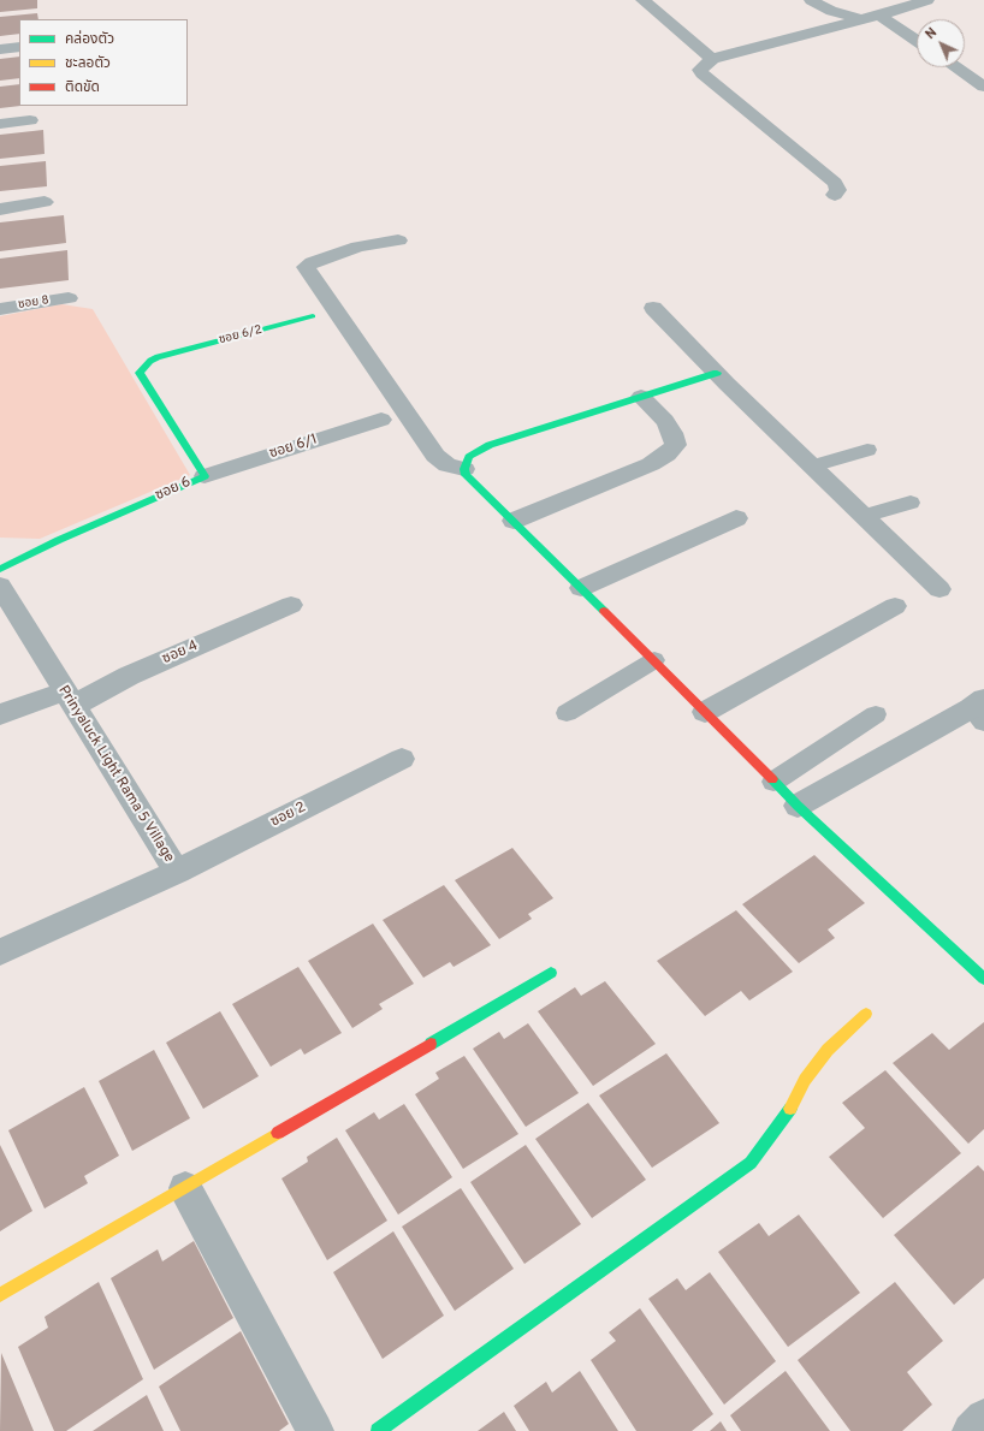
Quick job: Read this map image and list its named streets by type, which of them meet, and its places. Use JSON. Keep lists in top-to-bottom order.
{
  "streets": {
    "street": [
      "ซอย 8",
      "ซอย 6/2",
      "ซอย 6/1",
      "ซอย 6",
      "ซอย 4",
      "Prinyaluck Light Rama 5 Village",
      "ซอย 2"
    ]
  },
  "crossings": [
    ["ซอย 6/2", "ซอย 6"],
    ["ซอย 6/1", "ซอย 6"],
    ["ซอย 6", "Prinyaluck Light Rama 5 Village"],
    ["ซอย 4", "Prinyaluck Light Rama 5 Village"],
    ["Prinyaluck Light Rama 5 Village", "ซอย 2"]
  ],
  "legend": ["คล่องตัว", "ชะลอตัว", "ติดขัด"],
  "north": "top left"
}
